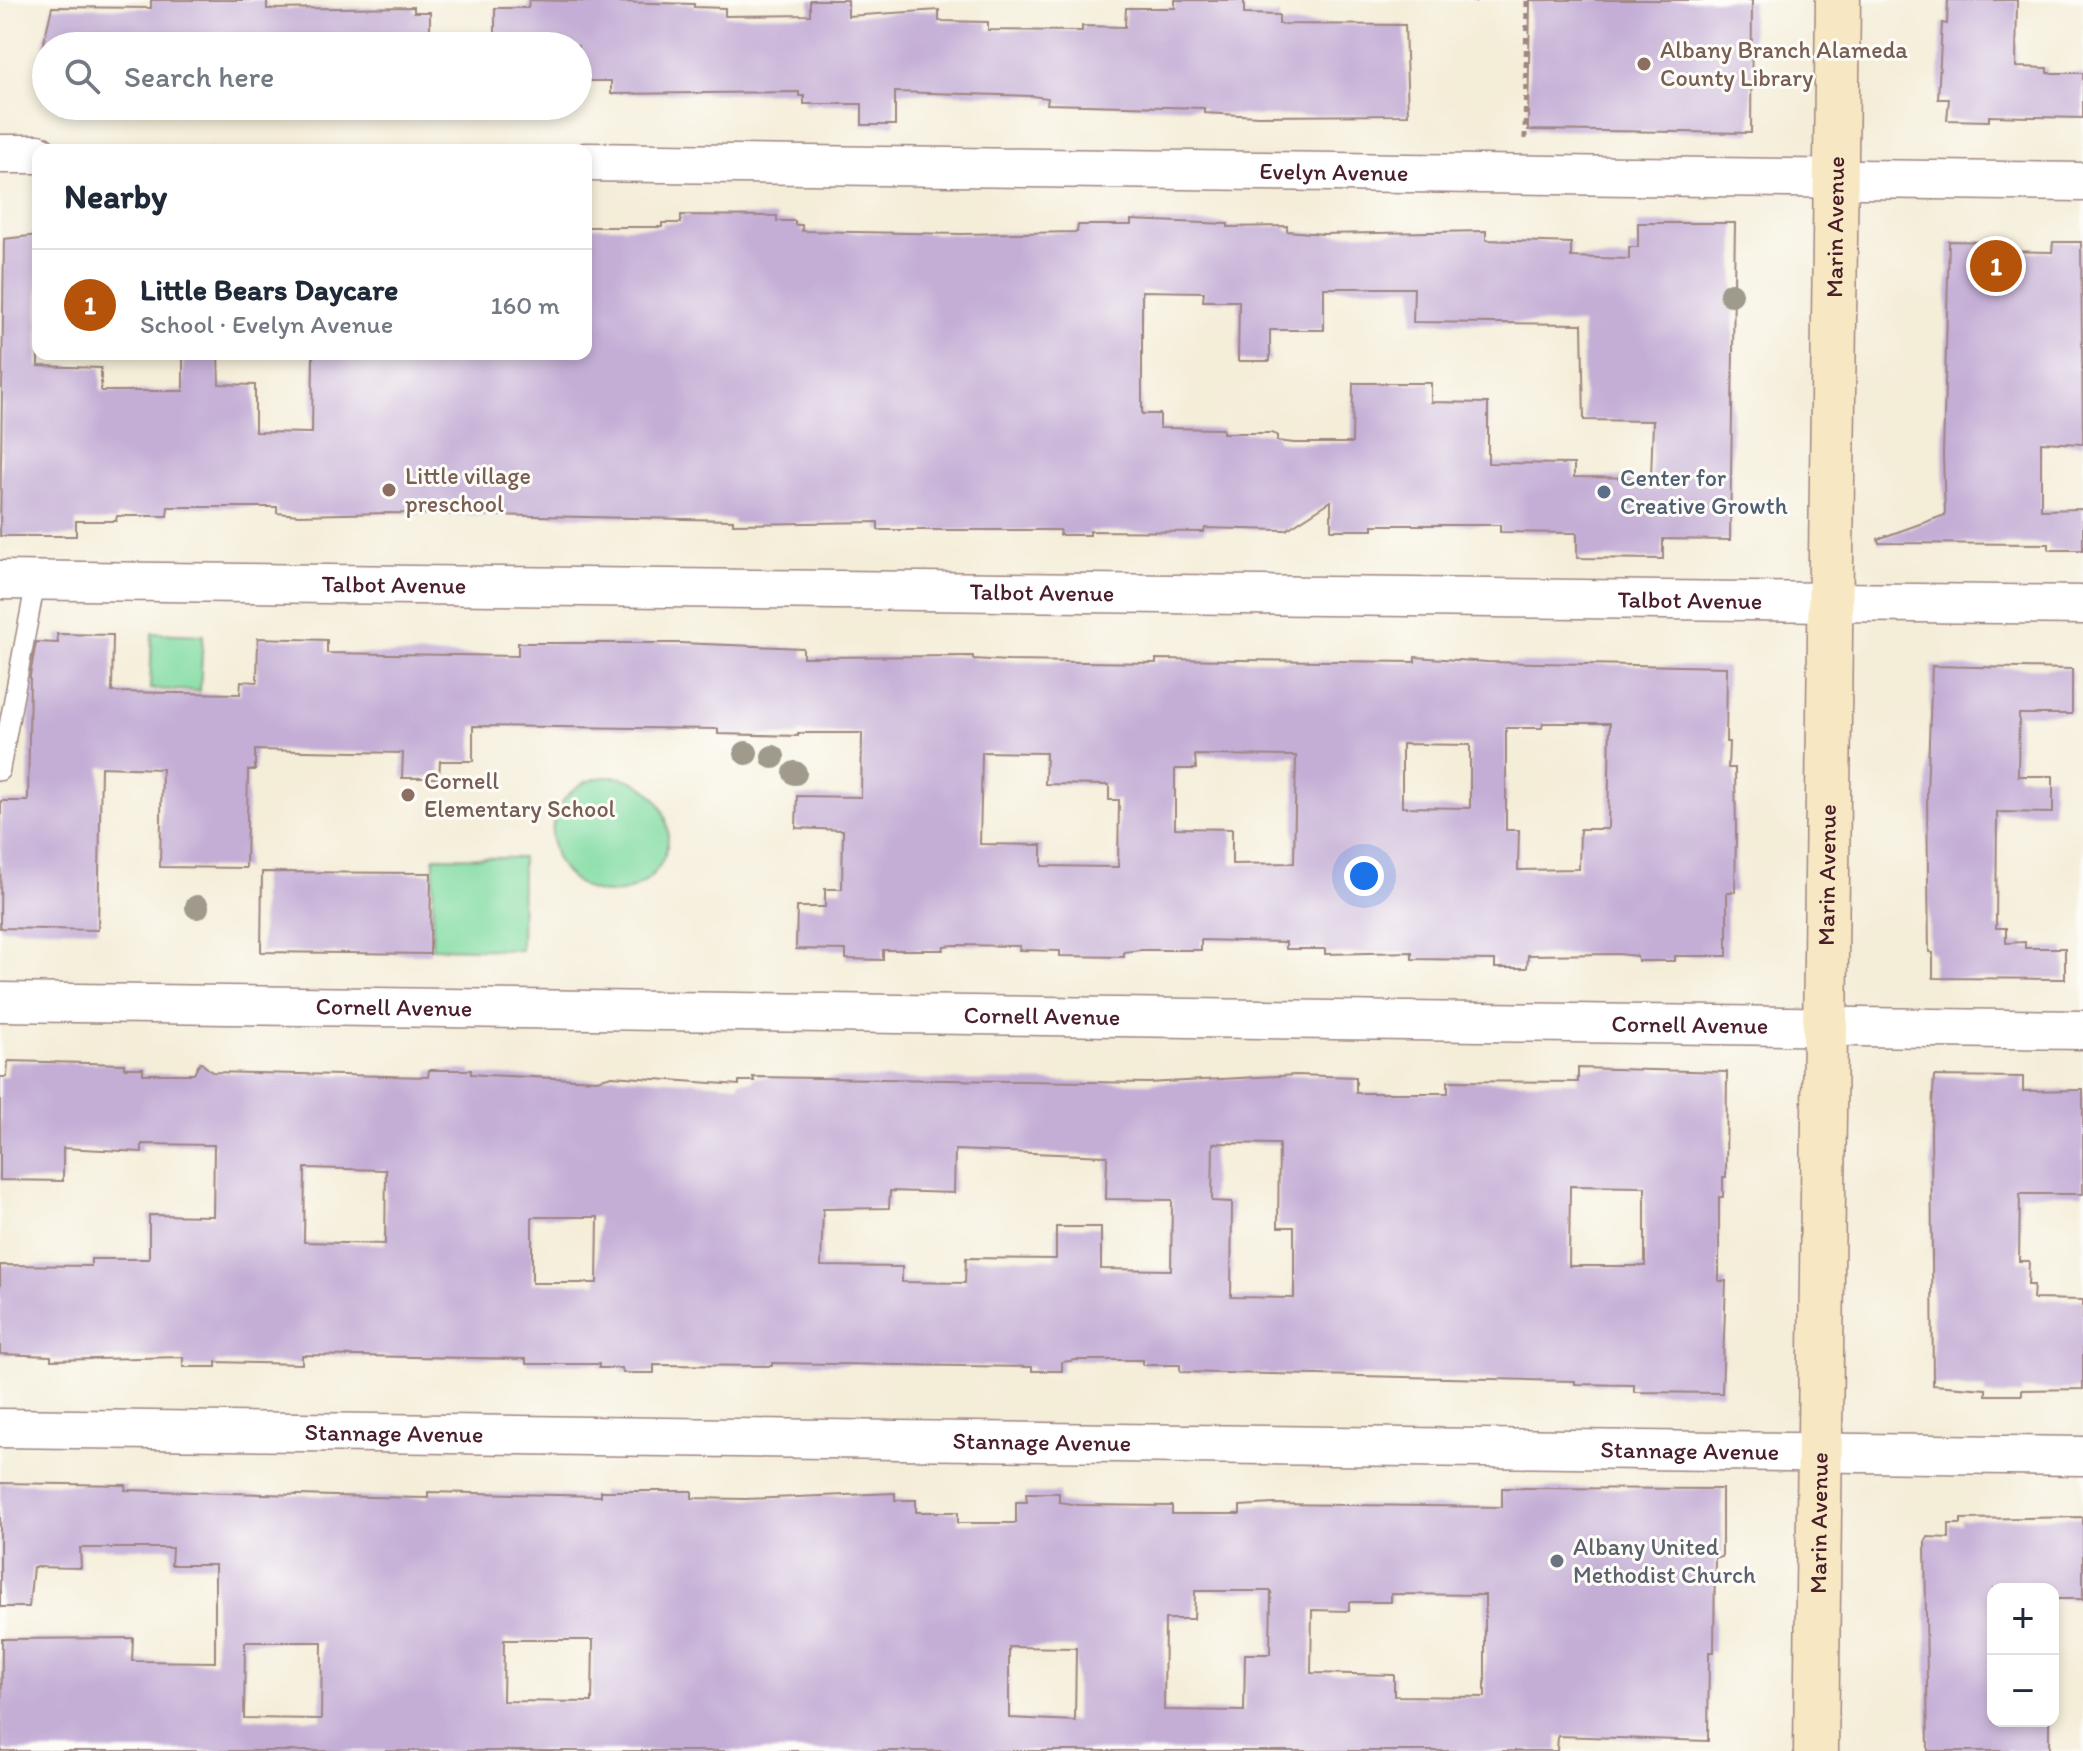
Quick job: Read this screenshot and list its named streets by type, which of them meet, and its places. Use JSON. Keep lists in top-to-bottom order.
{
  "streets": {
    "main road": ["Marin Avenue"],
    "street": [
      "Evelyn Avenue",
      "Talbot Avenue",
      "Cornell Avenue",
      "Stannage Avenue"
    ]
  },
  "crossings": [
    ["Evelyn Avenue", "Marin Avenue"],
    ["Marin Avenue", "Talbot Avenue"],
    ["Marin Avenue", "Cornell Avenue"],
    ["Marin Avenue", "Stannage Avenue"]
  ],
  "places": [
    "Albany Branch Alameda County Library",
    "Little village preschool",
    "Center for Creative Growth",
    "Cornell Elementary School",
    "Albany United Methodist Church"
  ],
  "page": {
    "search": "Search here",
    "heading": "Nearby",
    "pins": "1",
    "list": [
      {
        "mark": "1",
        "name": "Little Bears Daycare",
        "note": "School · Evelyn Avenue",
        "value": "160 m"
      }
    ],
    "map_buttons": ["+", "−"]
  }
}
